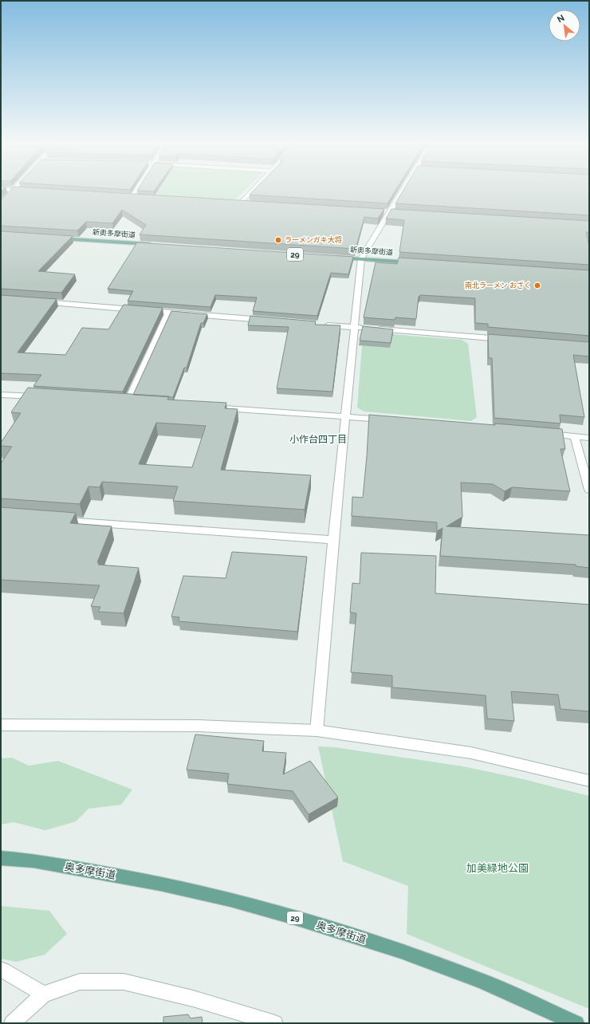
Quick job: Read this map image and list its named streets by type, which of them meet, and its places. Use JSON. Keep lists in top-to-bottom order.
{
  "streets": {
    "main road": ["新奥多摩街道", "29", "奥多摩街道"]
  },
  "districts": ["小作台四丁目"],
  "parks": ["加美緑地公園"],
  "places": ["ラーメンガキ大将", "南北ラーメン おざく"],
  "north": "top left"
}
